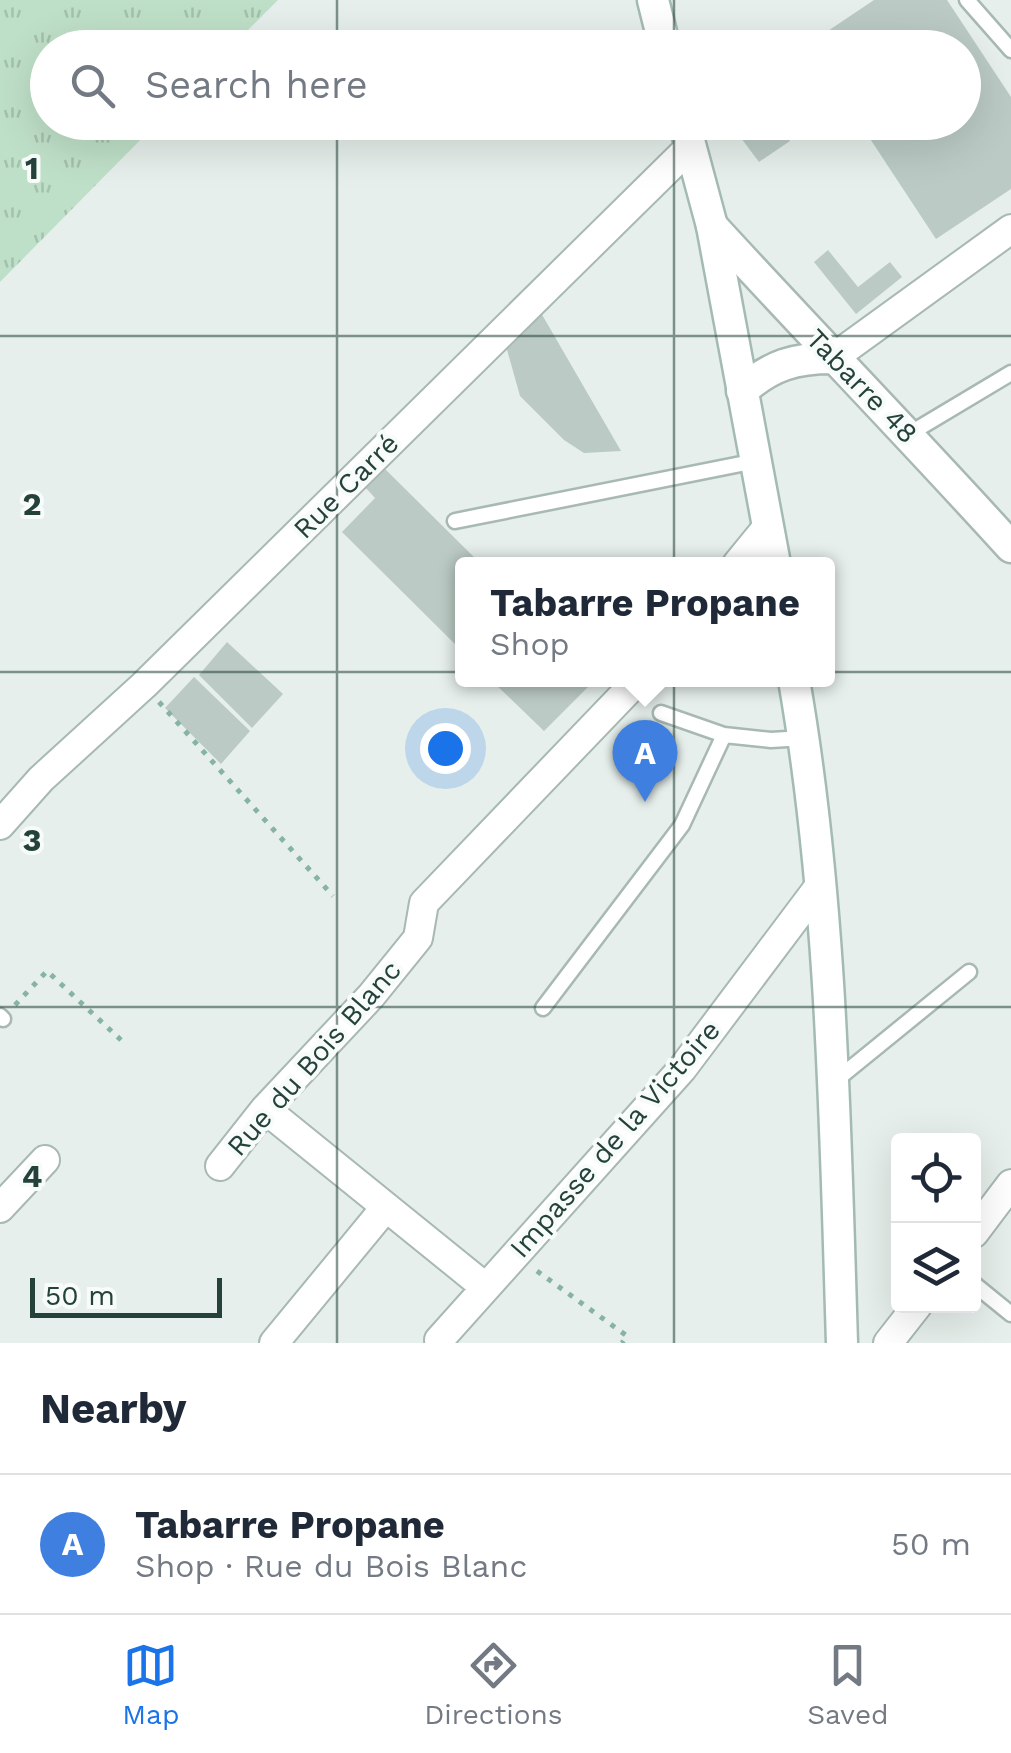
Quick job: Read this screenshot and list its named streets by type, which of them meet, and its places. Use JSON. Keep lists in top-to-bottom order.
{
  "streets": {
    "main road": ["Tabarre 48"],
    "street": ["Rue Carré", "Rue du Bois Blanc", "Impasse de la Victoire"]
  },
  "scale_bar": "50 m",
  "page": {
    "search": "Search here",
    "popup": ["Tabarre Propane", "Shop"],
    "pins": "A",
    "scale": "50 m",
    "heading": "Nearby",
    "list": [
      {
        "mark": "A",
        "name": "Tabarre Propane",
        "note": "Shop · Rue du Bois Blanc",
        "value": "50 m"
      }
    ],
    "nav": ["Map", "Directions", "Saved"]
  },
  "grid": {
    "rows": [
      "1",
      "2",
      "3",
      "4"
    ]
  }
}
